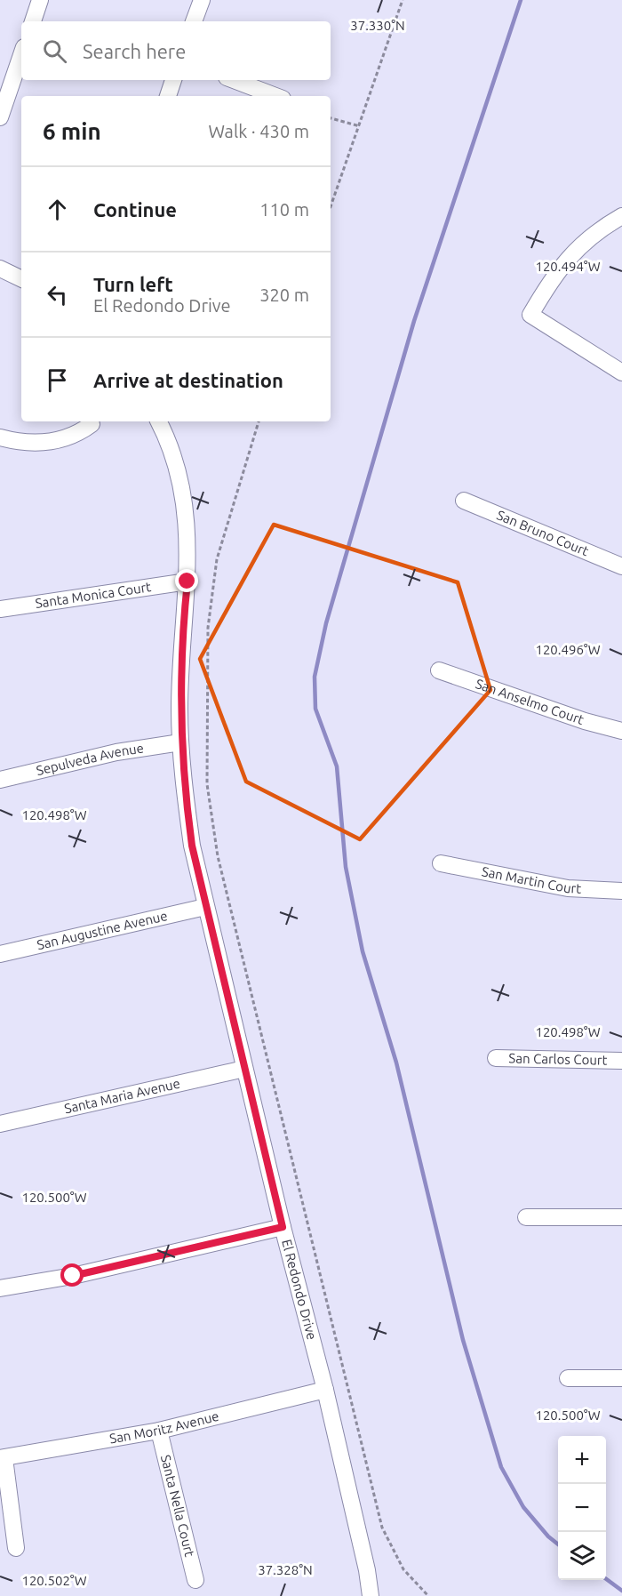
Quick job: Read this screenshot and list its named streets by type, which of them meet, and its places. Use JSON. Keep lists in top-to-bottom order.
{
  "streets": {
    "street": [
      "San Bruno Court",
      "Santa Monica Court",
      "San Anselmo Court",
      "Sepulveda Avenue",
      "San Martin Court",
      "San Augustine Avenue",
      "San Carlos Court",
      "Santa Maria Avenue",
      "El Redondo Drive",
      "San Moritz Avenue",
      "Santa Nella Court"
    ]
  },
  "crossings": [
    ["Santa Monica Court", "El Redondo Drive"],
    ["Sepulveda Avenue", "El Redondo Drive"],
    ["San Augustine Avenue", "El Redondo Drive"],
    ["Santa Maria Avenue", "El Redondo Drive"],
    ["El Redondo Drive", "San Moritz Avenue"],
    ["San Moritz Avenue", "Santa Nella Court"]
  ],
  "page": {
    "search": "Search here",
    "heading": ["6 min", "Walk · 430 m"],
    "list": [
      ["Continue", "110 m"],
      ["Turn left", "El Redondo Drive", "320 m"],
      "Arrive at destination"
    ],
    "map_buttons": ["+", "−"]
  },
  "coordinates": [
    "37.330°N",
    "120.494°W",
    "120.496°W",
    "120.498°W",
    "120.500°W",
    "37.328°N",
    "120.502°W"
  ]
}
